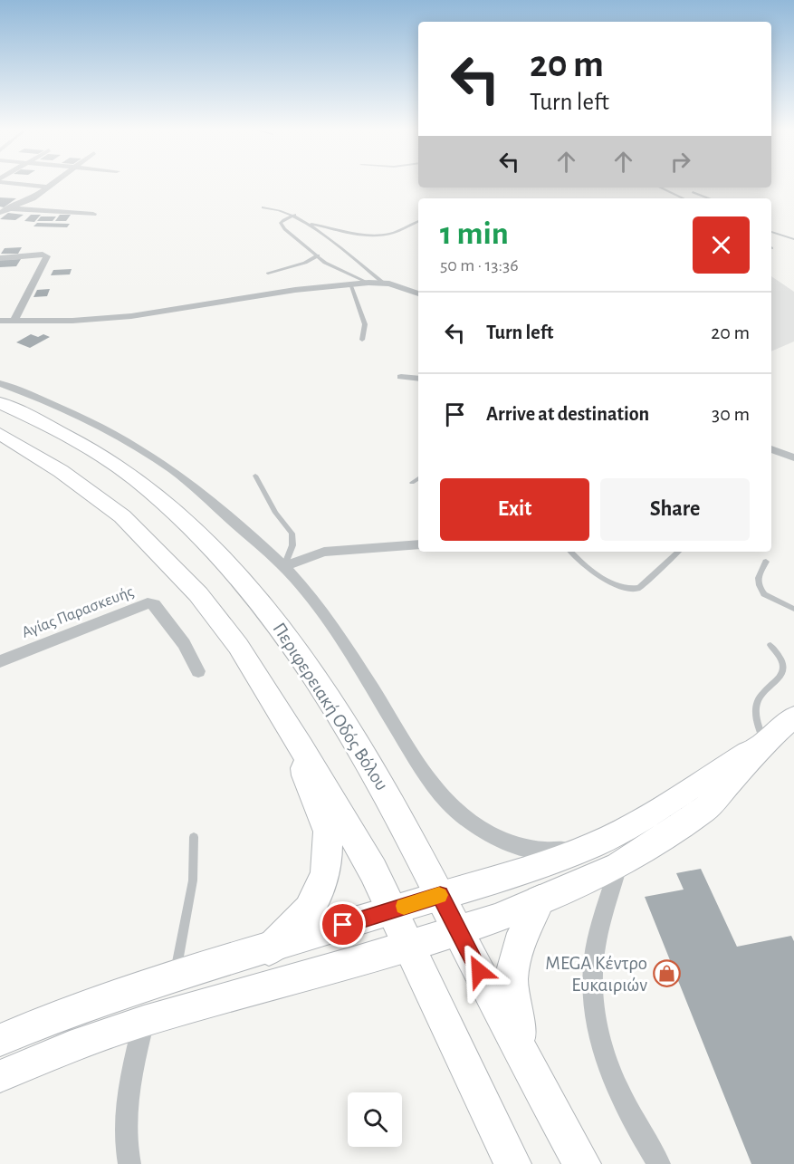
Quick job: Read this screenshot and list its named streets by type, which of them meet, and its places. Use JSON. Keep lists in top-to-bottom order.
{
  "streets": {
    "main road": ["Περιφερειακή Οδός Βόλου"],
    "street": ["Αγίας Παρασκευής"]
  },
  "places": {
    "shop": ["MEGA Κέντρο Ευκαιριών"]
  },
  "page": {
    "turn": ["20 m", "Turn left"],
    "heading": ["1 min", "50 m · 13:36"],
    "list": [
      {
        "name": "Turn left",
        "value": "20 m"
      },
      {
        "name": "Arrive at destination",
        "value": "30 m"
      }
    ],
    "buttons": ["Exit", "Share"]
  }
}
